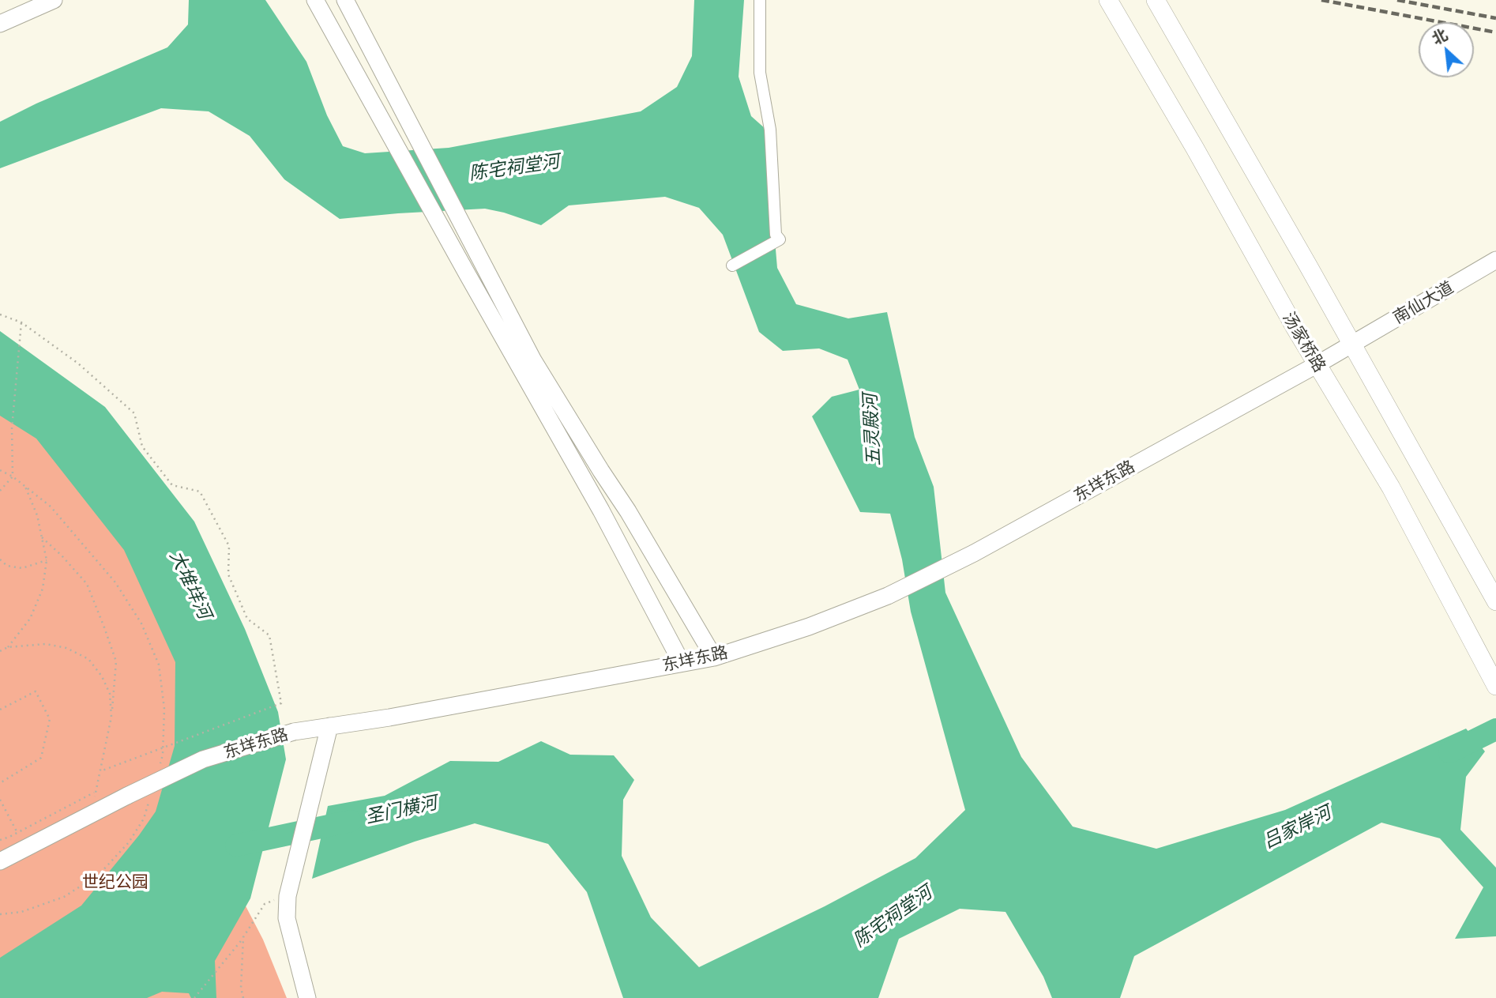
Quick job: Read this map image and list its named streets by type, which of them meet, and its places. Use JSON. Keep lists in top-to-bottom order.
{
  "streets": {
    "main road": ["南仙大道", "汤家桥路", "东垟东路"]
  },
  "crossings": [
    ["南仙大道", "东垟东路"],
    ["汤家桥路", "东垟东路"]
  ],
  "water": [
    "陈宅祠堂河",
    "五灵殿河",
    "大堆垟河",
    "圣门横河",
    "吕家岸河"
  ],
  "parks": ["世纪公园"],
  "north": "top left"
}
